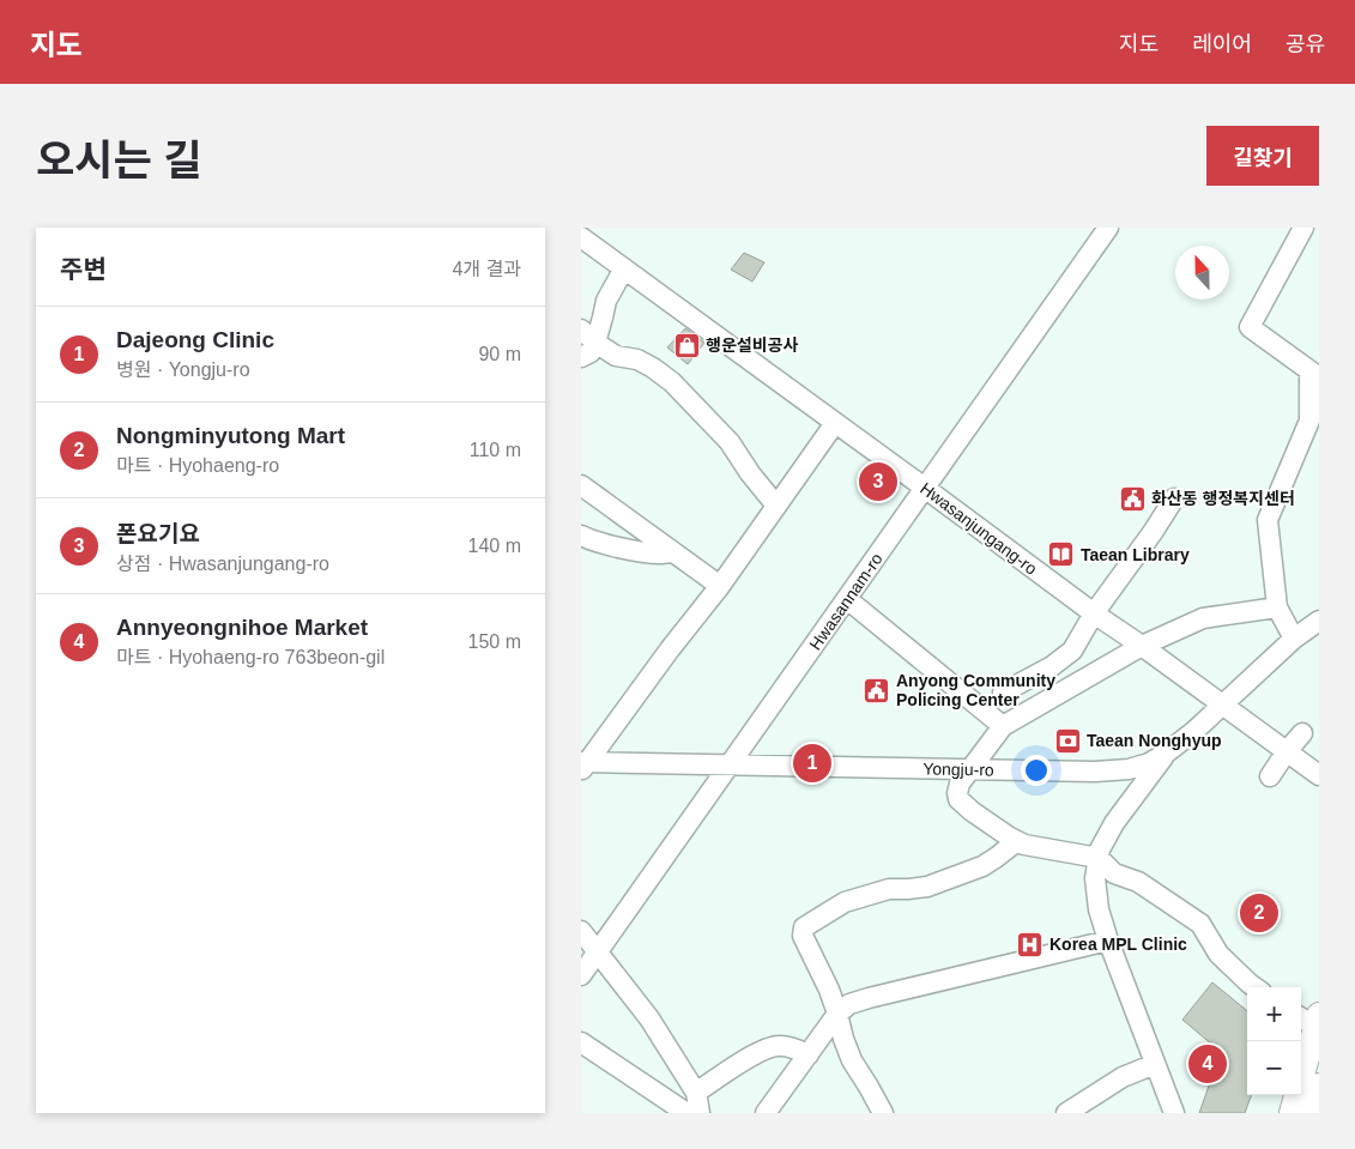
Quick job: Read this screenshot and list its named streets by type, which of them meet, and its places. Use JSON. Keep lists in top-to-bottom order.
{
  "streets": {
    "street": ["Hwasanjungang-ro", "Hwasannam-ro", "Yongju-ro"]
  },
  "crossings": [
    ["Hwasanjungang-ro", "Hwasannam-ro"],
    ["Hwasanjungang-ro", "Yongju-ro"],
    ["Hwasannam-ro", "Yongju-ro"]
  ],
  "places": {
    "shop": ["행운설비공사"],
    "public building": ["화산동 행정복지센터", "Anyong Community Policing Center"],
    "library": ["Taean Library"],
    "bank": ["Taean Nonghyup"],
    "hospital": ["Korea MPL Clinic"]
  },
  "north": "top",
  "page": {
    "header": "지도",
    "nav": ["지도", "레이어", "공유"],
    "title": "오시는 길",
    "buttons": "길찾기",
    "heading": ["주변", "4개 결과"],
    "list": [
      {
        "mark": "1",
        "name": "Dajeong Clinic",
        "note": "병원 · Yongju-ro",
        "value": "90 m"
      },
      {
        "mark": "2",
        "name": "Nongminyutong Mart",
        "note": "마트 · Hyohaeng-ro",
        "value": "110 m"
      },
      {
        "mark": "3",
        "name": "폰요기요",
        "note": "상점 · Hwasanjungang-ro",
        "value": "140 m"
      },
      {
        "mark": "4",
        "name": "Annyeongnihoe Market",
        "note": "마트 · Hyohaeng-ro 763beon-gil",
        "value": "150 m"
      }
    ],
    "pins": [
      "3",
      "1",
      "2",
      "4"
    ],
    "map_buttons": ["+", "−"]
  }
}
